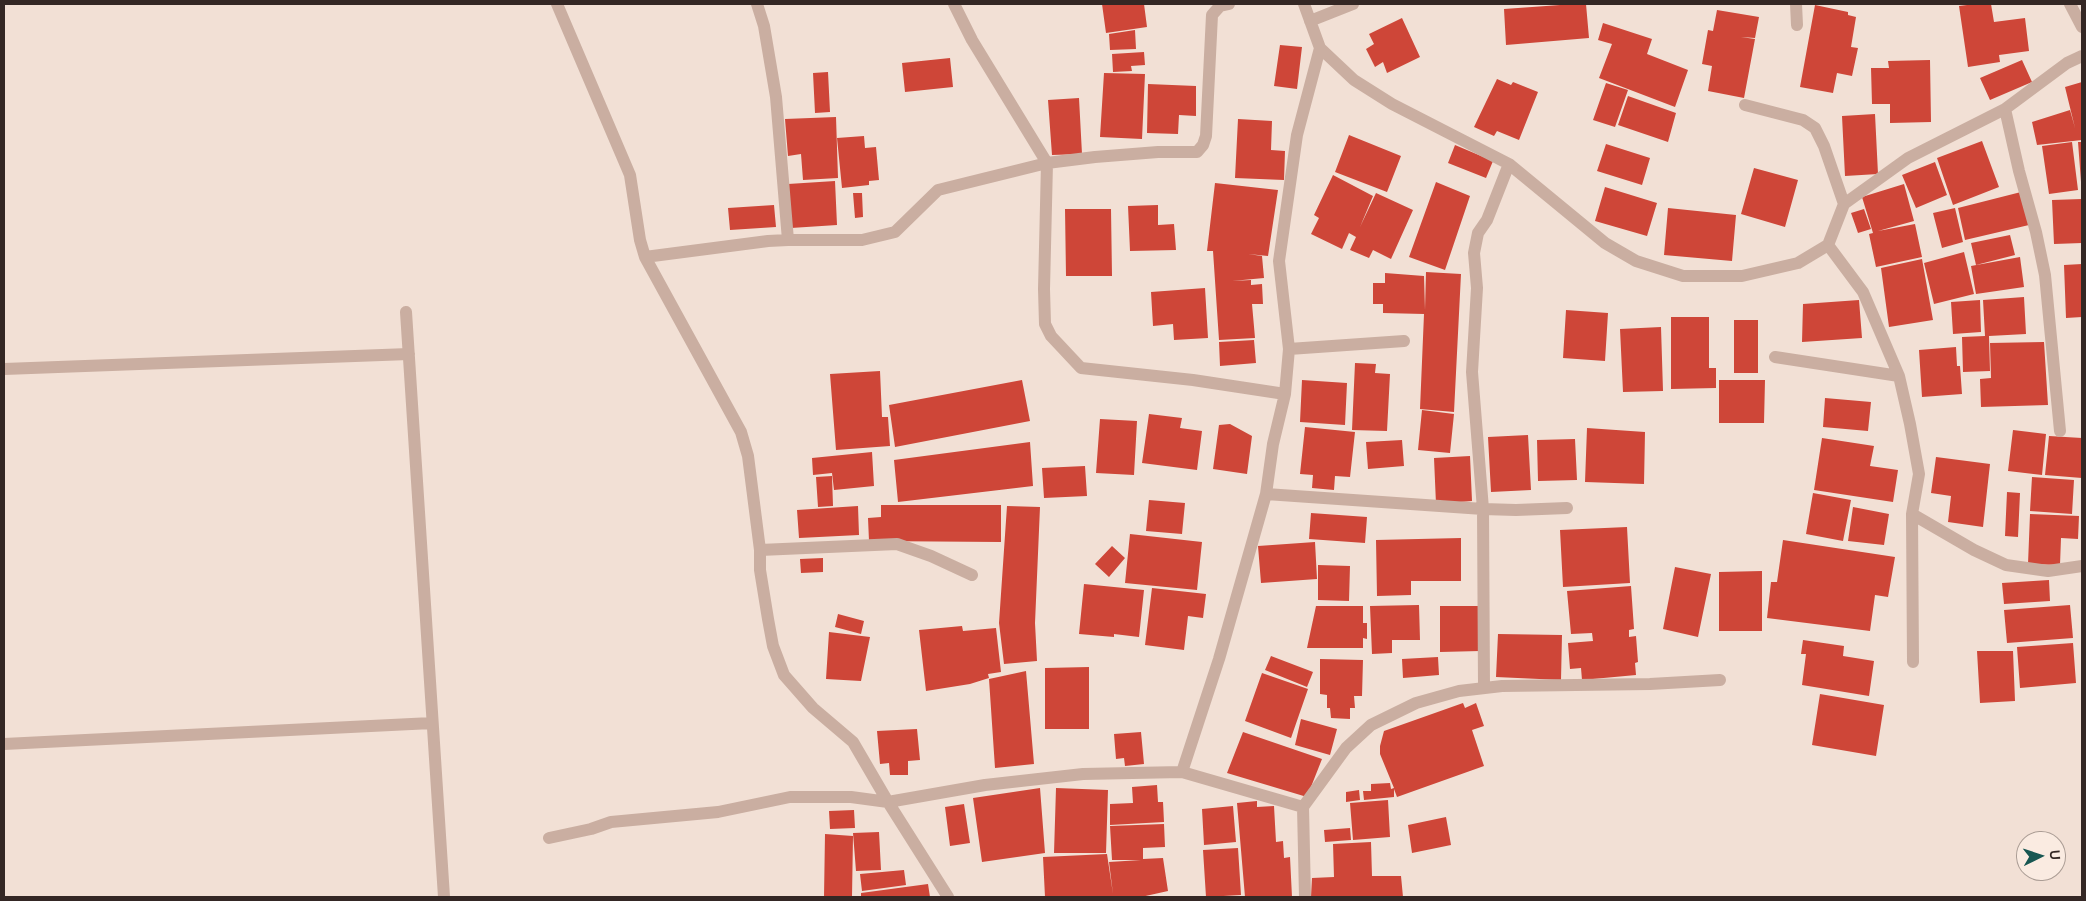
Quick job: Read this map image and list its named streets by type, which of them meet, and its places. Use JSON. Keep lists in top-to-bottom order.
{
  "north": "right"
}
